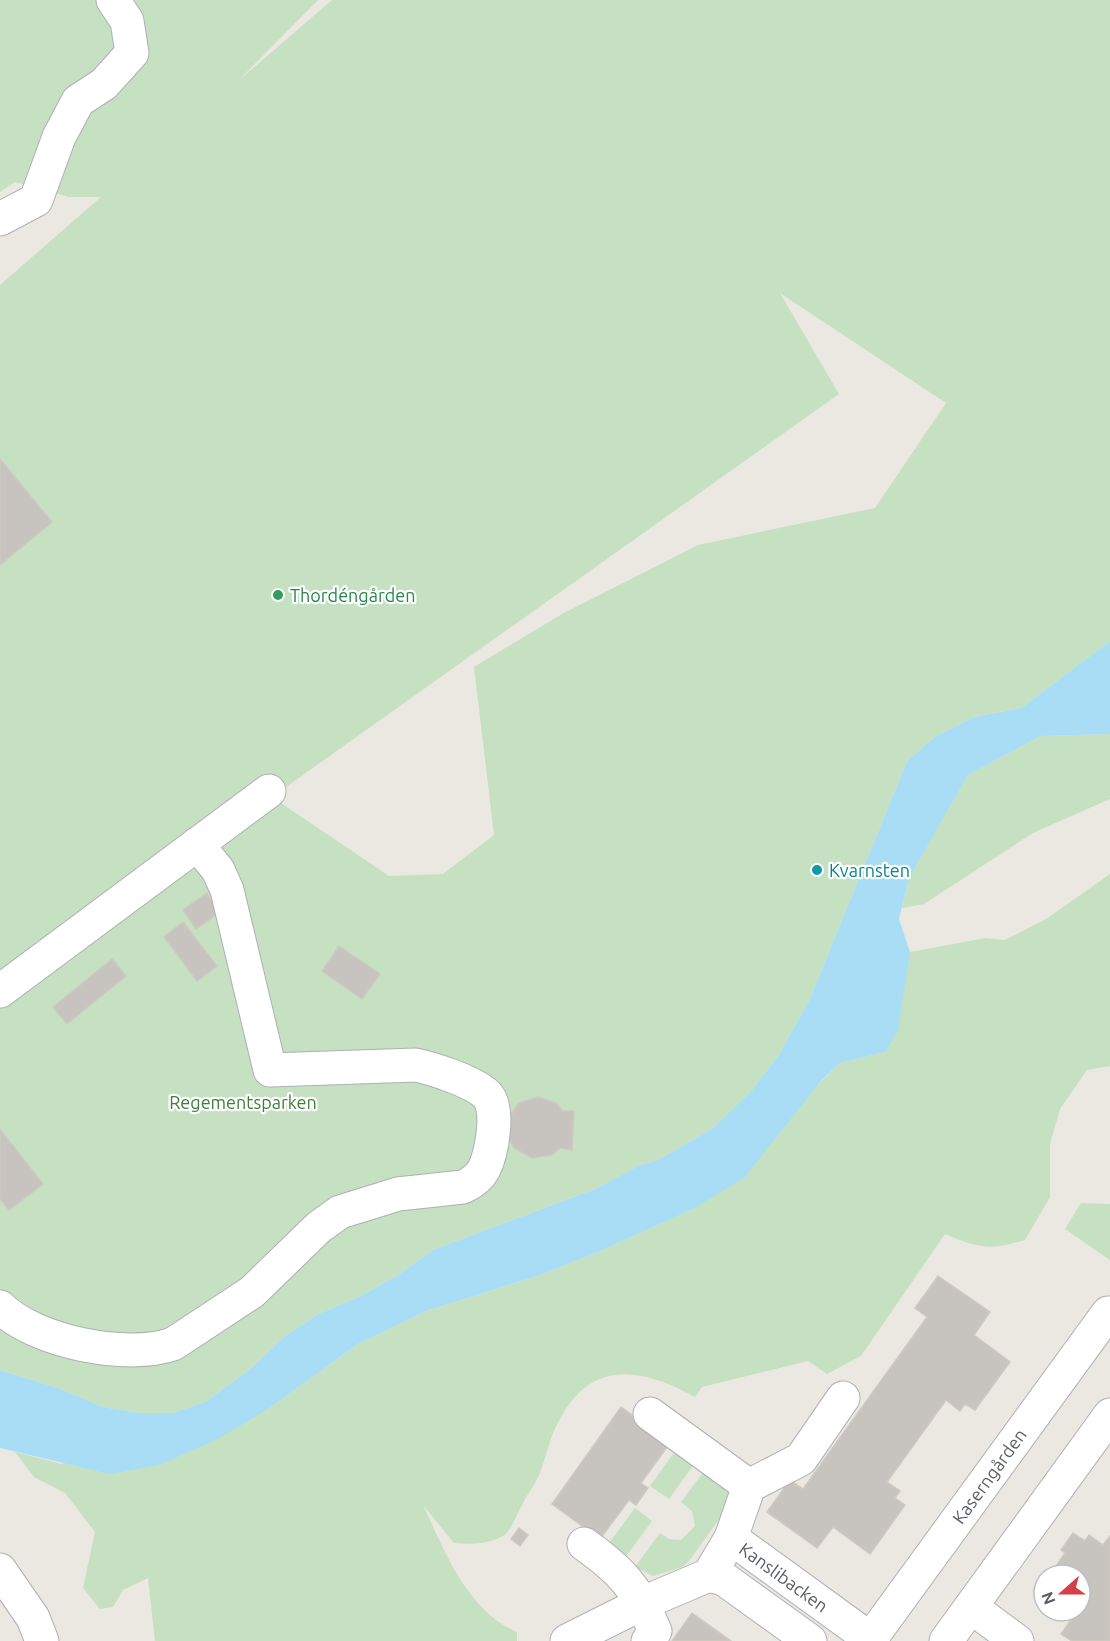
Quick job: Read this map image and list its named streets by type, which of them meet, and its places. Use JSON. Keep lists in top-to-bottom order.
{
  "streets": {
    "street": ["Kaserngården", "Kanslibacken"]
  },
  "crossings": [
    ["Kaserngården", "Kanslibacken"]
  ],
  "parks": ["Regementsparken"],
  "places": ["Thordéngården", "Kvarnsten"],
  "north": "left"
}
